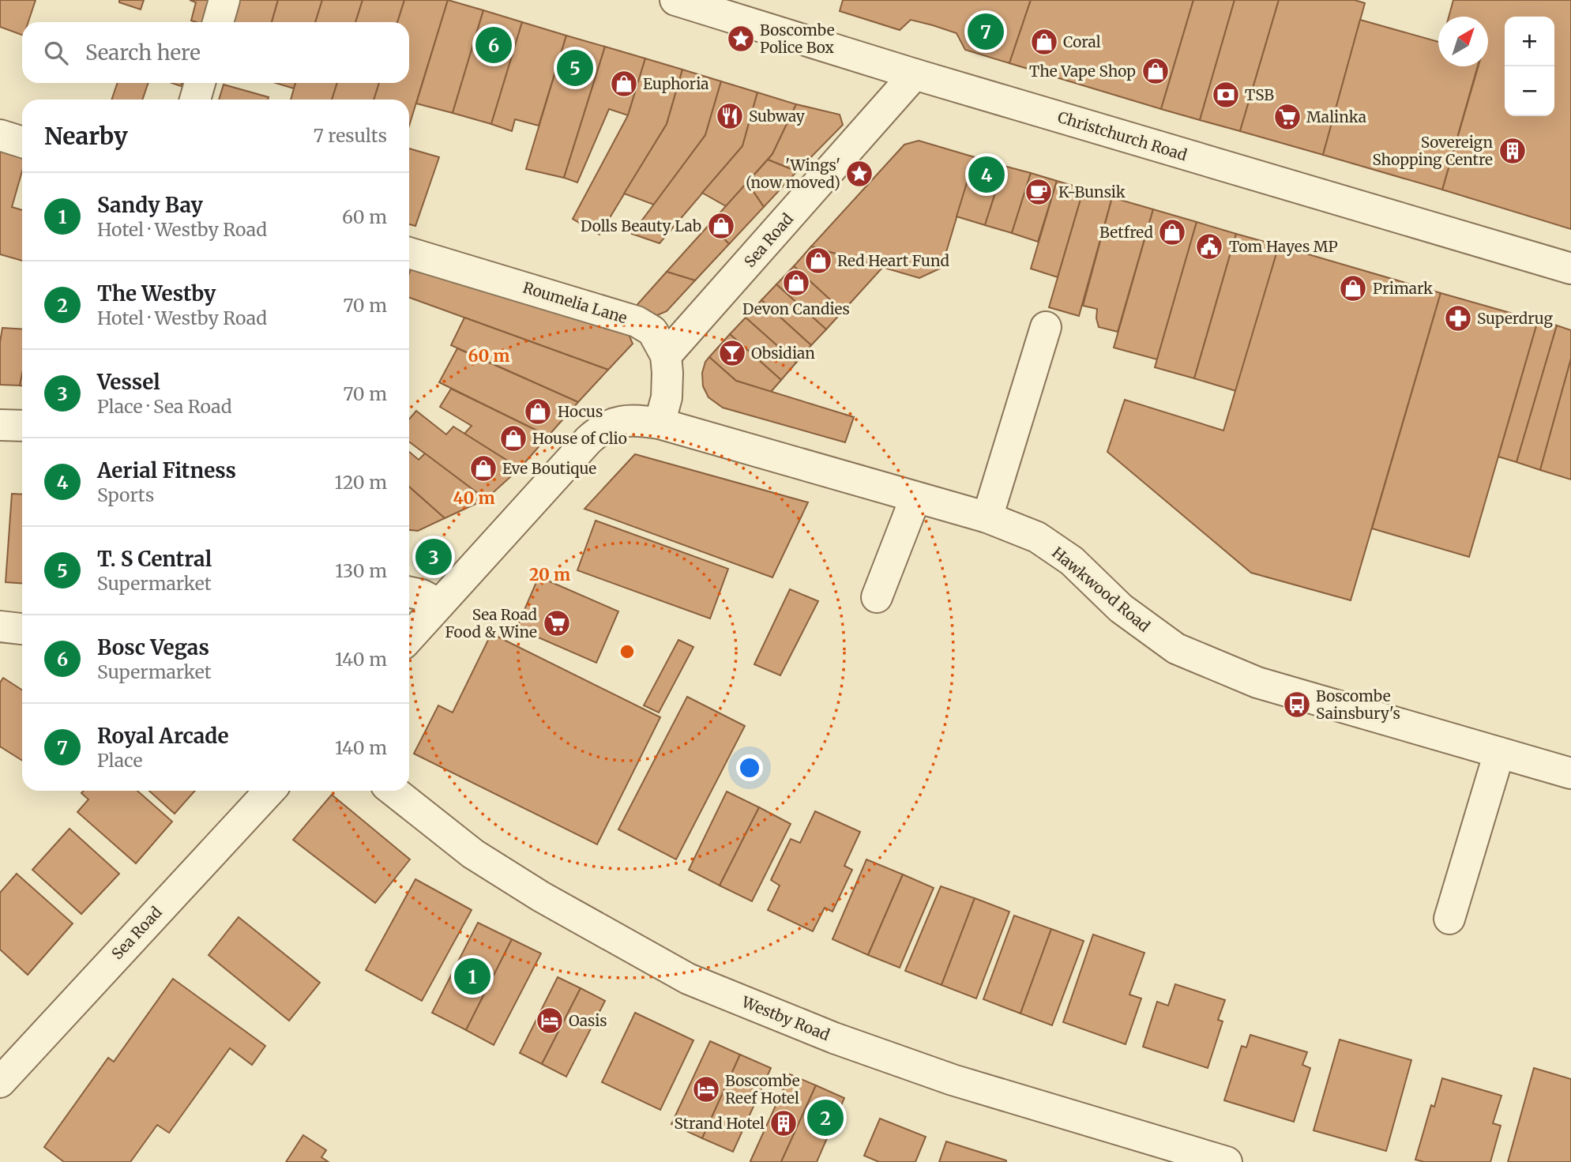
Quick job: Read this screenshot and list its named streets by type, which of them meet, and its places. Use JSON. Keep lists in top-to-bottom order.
{
  "streets": {
    "street": [
      "Christchurch Road",
      "Sea Road",
      "Roumelia Lane",
      "Hawkwood Road",
      "Westby Road"
    ]
  },
  "crossings": [
    ["Christchurch Road", "Sea Road"],
    ["Sea Road", "Roumelia Lane"],
    ["Roumelia Lane", "Hawkwood Road"]
  ],
  "places": {
    "place": ["Boscombe Police Box", "'Wings' (now moved)"],
    "shop": [
      "Coral",
      "The Vape Shop",
      "Euphoria",
      "Dolls Beauty Lab",
      "Betfred",
      "Red Heart Fund",
      "Devon Candies",
      "Primark",
      "Hocus",
      "House of Clio",
      "Eve Boutique"
    ],
    "bank": ["TSB"],
    "restaurant": ["Subway"],
    "supermarket": ["Malinka", "Sea Road Food & Wine"],
    "building": ["Sovereign Shopping Centre", "Strand Hotel"],
    "cafe": ["K-Bunsik"],
    "public building": ["Tom Hayes MP"],
    "pharmacy": ["Superdrug"],
    "bar": ["Obsidian"],
    "bus stop": ["Boscombe Sainsbury's"],
    "hotel": ["Oasis", "Boscombe Reef Hotel"]
  },
  "north": "top right",
  "page": {
    "pins": [
      "7",
      "6",
      "5",
      "4",
      "3",
      "1",
      "2"
    ],
    "map_buttons": ["+", "−"],
    "search": "Search here",
    "heading": ["Nearby", "7 results"],
    "list": [
      {
        "mark": "1",
        "name": "Sandy Bay",
        "note": "Hotel · Westby Road",
        "value": "60 m"
      },
      {
        "mark": "2",
        "name": "The Westby",
        "note": "Hotel · Westby Road",
        "value": "70 m"
      },
      {
        "mark": "3",
        "name": "Vessel",
        "note": "Place · Sea Road",
        "value": "70 m"
      },
      {
        "mark": "4",
        "name": "Aerial Fitness",
        "note": "Sports",
        "value": "120 m"
      },
      {
        "mark": "5",
        "name": "T. S Central",
        "note": "Supermarket",
        "value": "130 m"
      },
      {
        "mark": "6",
        "name": "Bosc Vegas",
        "note": "Supermarket",
        "value": "140 m"
      },
      {
        "mark": "7",
        "name": "Royal Arcade",
        "note": "Place",
        "value": "140 m"
      }
    ]
  },
  "rings": ["60 m", "40 m", "20 m"]
}
